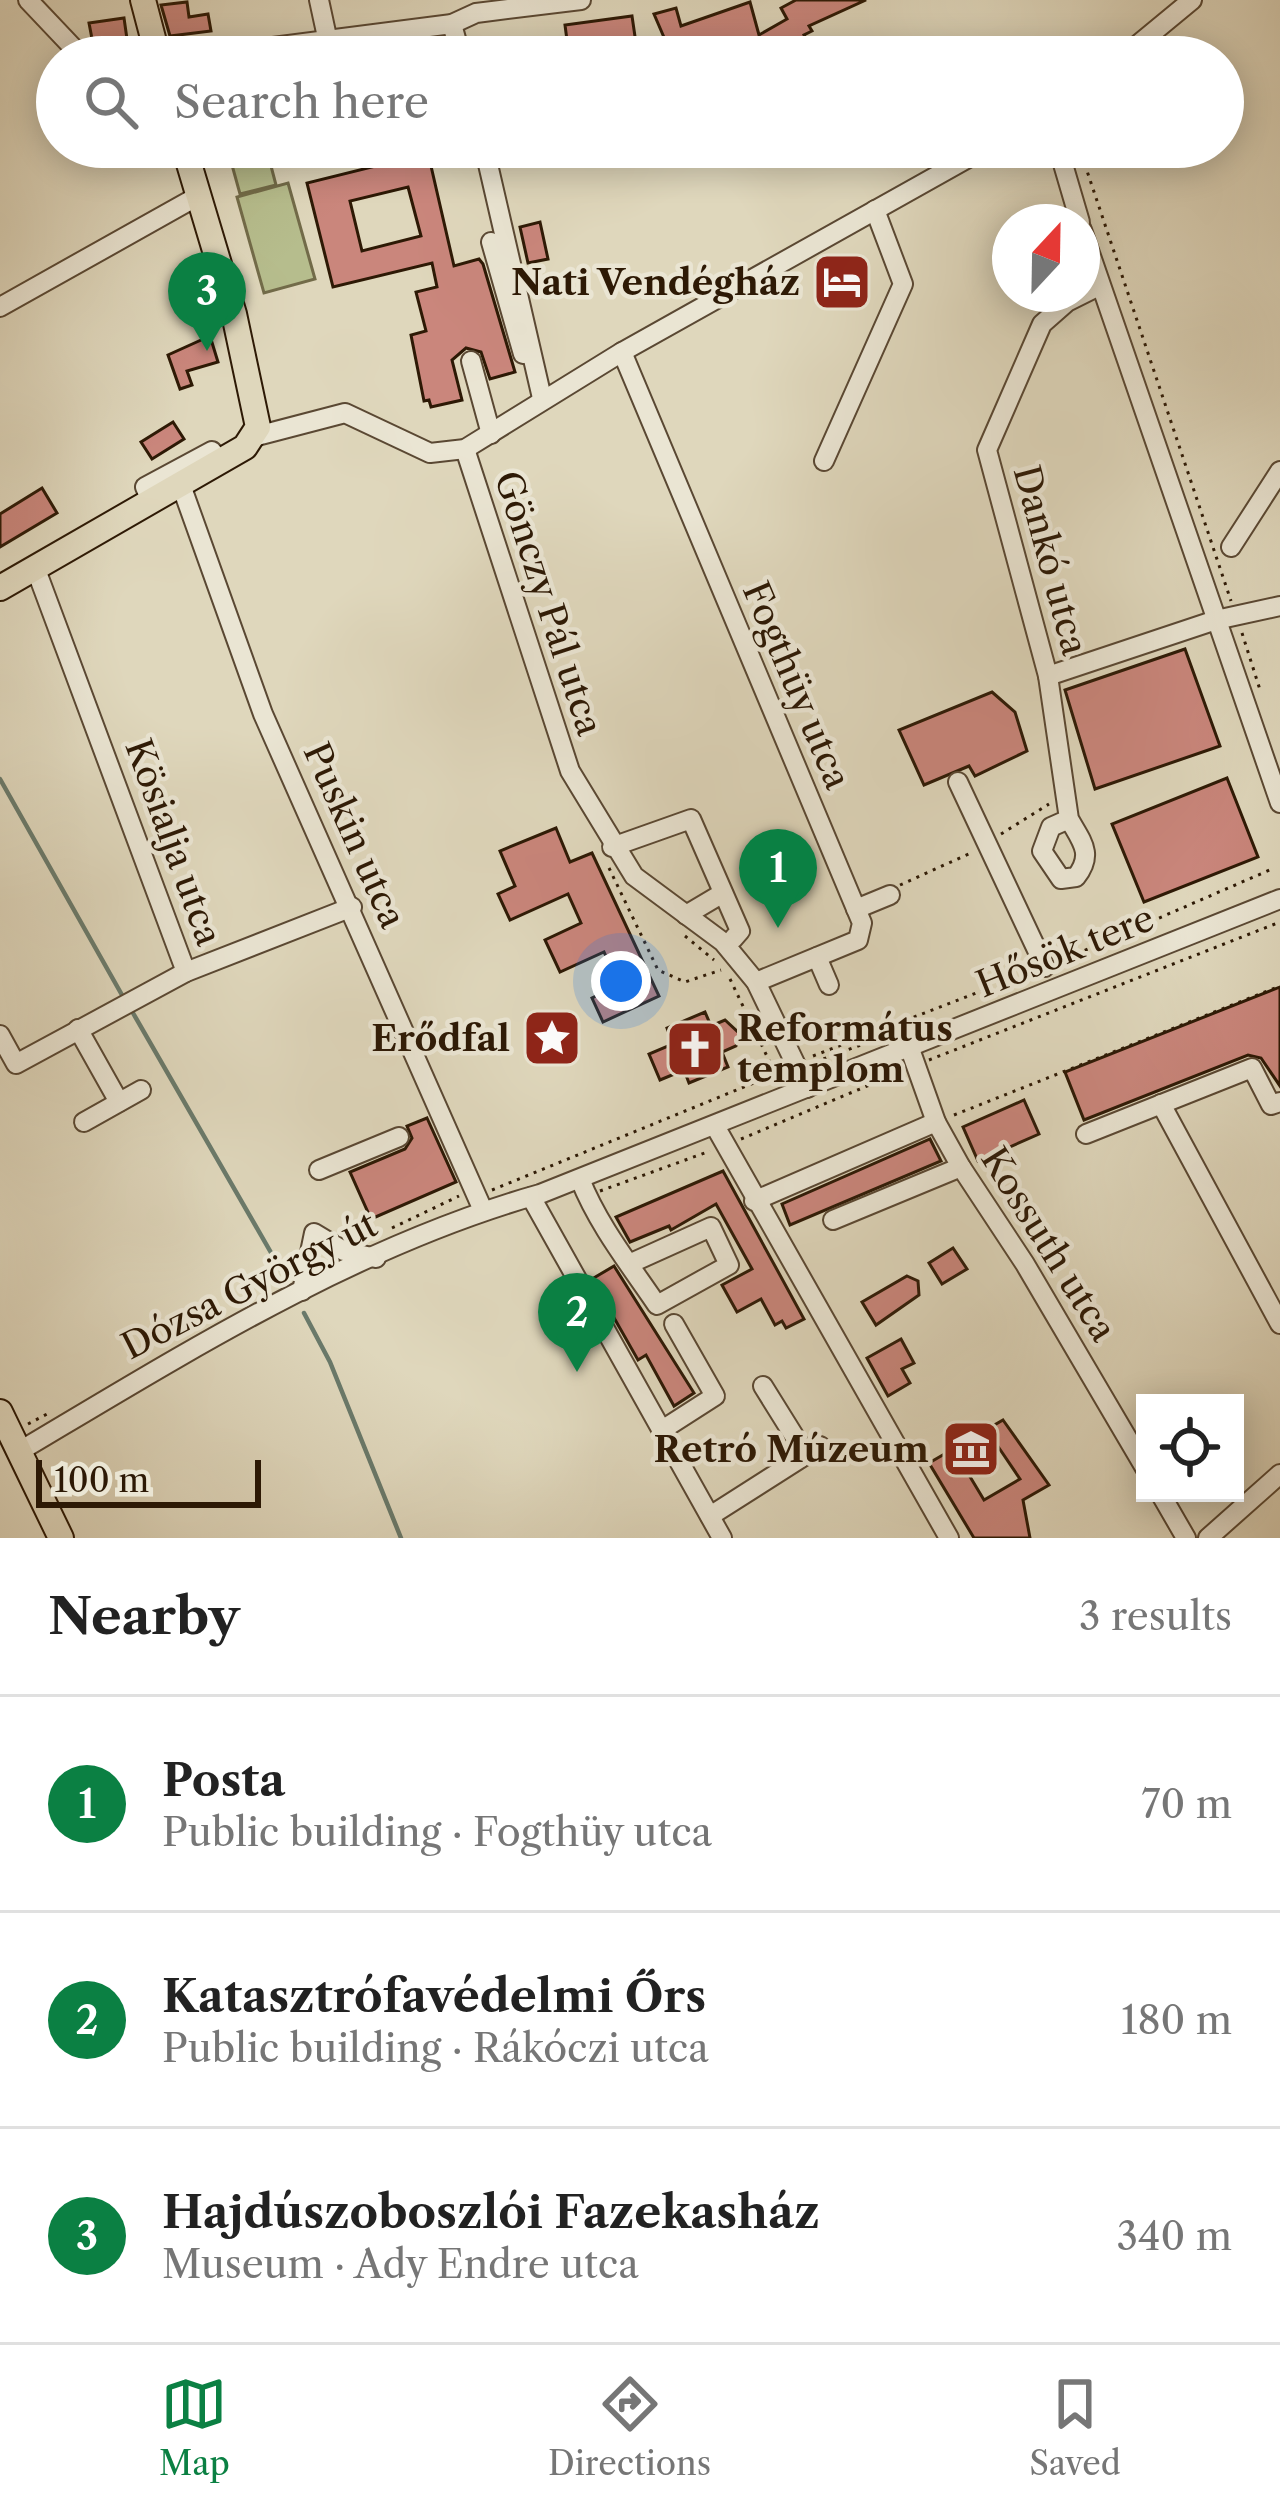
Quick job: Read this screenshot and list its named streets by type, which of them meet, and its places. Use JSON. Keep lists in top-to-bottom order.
{
  "streets": {
    "street": [
      "Dankó utca",
      "Gönczy Pál utca",
      "Fogthüy utca",
      "Puskin utca",
      "Kösialja utca",
      "Hősök tere",
      "Kossuth utca",
      "Dózsa György út"
    ]
  },
  "crossings": [
    ["Puskin utca", "Kösialja utca"],
    ["Puskin utca", "Dózsa György út"],
    ["Hősök tere", "Kossuth utca"],
    ["Hősök tere", "Dózsa György út"]
  ],
  "places": {
    "hotel": ["Nati Vendégház"],
    "place": ["Erődfal"],
    "church": ["Református templom"],
    "museum": ["Retró Múzeum"]
  },
  "scale_bar": "100 m",
  "north": "top",
  "page": {
    "search": "Search here",
    "pins": ["3", "1", "2"],
    "scale": "100 m",
    "heading": ["Nearby", "3 results"],
    "list": [
      {
        "mark": "1",
        "name": "Posta",
        "note": "Public building · Fogthüy utca",
        "value": "70 m"
      },
      {
        "mark": "2",
        "name": "Katasztrófavédelmi Őrs",
        "note": "Public building · Rákóczi utca",
        "value": "180 m"
      },
      {
        "mark": "3",
        "name": "Hajdúszoboszlói Fazekasház",
        "note": "Museum · Ady Endre utca",
        "value": "340 m"
      }
    ],
    "nav": ["Map", "Directions", "Saved"]
  }
}
